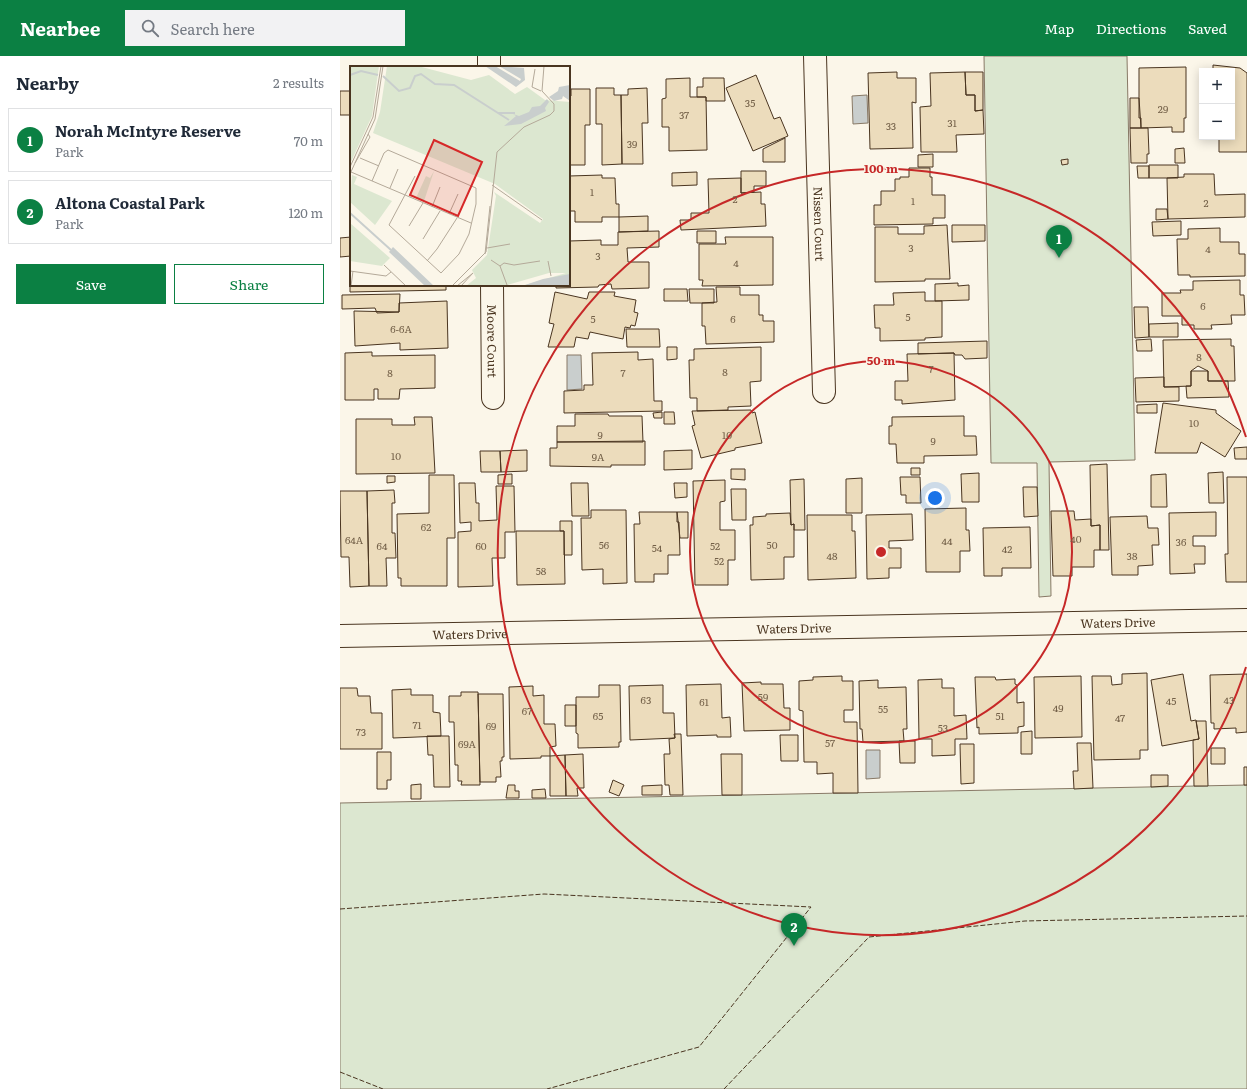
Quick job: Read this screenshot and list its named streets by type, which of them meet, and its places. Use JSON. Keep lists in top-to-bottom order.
{
  "streets": {
    "street": ["Nissen Court", "Moore Court", "Waters Drive"]
  },
  "house_numbers": [
    "35",
    "29",
    "37",
    "31",
    "33",
    "39",
    "1",
    "2",
    "1",
    "2",
    "3",
    "4",
    "3",
    "4",
    "6",
    "5",
    "5",
    "6",
    "6-6A",
    "8",
    "7",
    "8",
    "8",
    "7",
    "10",
    "9",
    "10",
    "9",
    "10",
    "9A",
    "62",
    "40",
    "64A",
    "44",
    "36",
    "56",
    "50",
    "64",
    "60",
    "52",
    "54",
    "42",
    "48",
    "38",
    "52",
    "58",
    "59",
    "63",
    "43",
    "45",
    "61",
    "49",
    "55",
    "67",
    "65",
    "51",
    "47",
    "71",
    "69",
    "53",
    "73",
    "57",
    "69A"
  ],
  "page": {
    "header": "Nearbee",
    "search": "Search here",
    "nav": ["Map", "Directions", "Saved"],
    "heading": ["Nearby", "2 results"],
    "map_buttons": ["+", "−"],
    "list": [
      {
        "mark": "1",
        "name": "Norah McIntyre Reserve",
        "note": "Park",
        "value": "70 m"
      },
      {
        "mark": "2",
        "name": "Altona Coastal Park",
        "note": "Park",
        "value": "120 m"
      }
    ],
    "pins": ["1", "2"],
    "buttons": ["Save", "Share"]
  },
  "rings": ["100 m", "50 m"]
}
